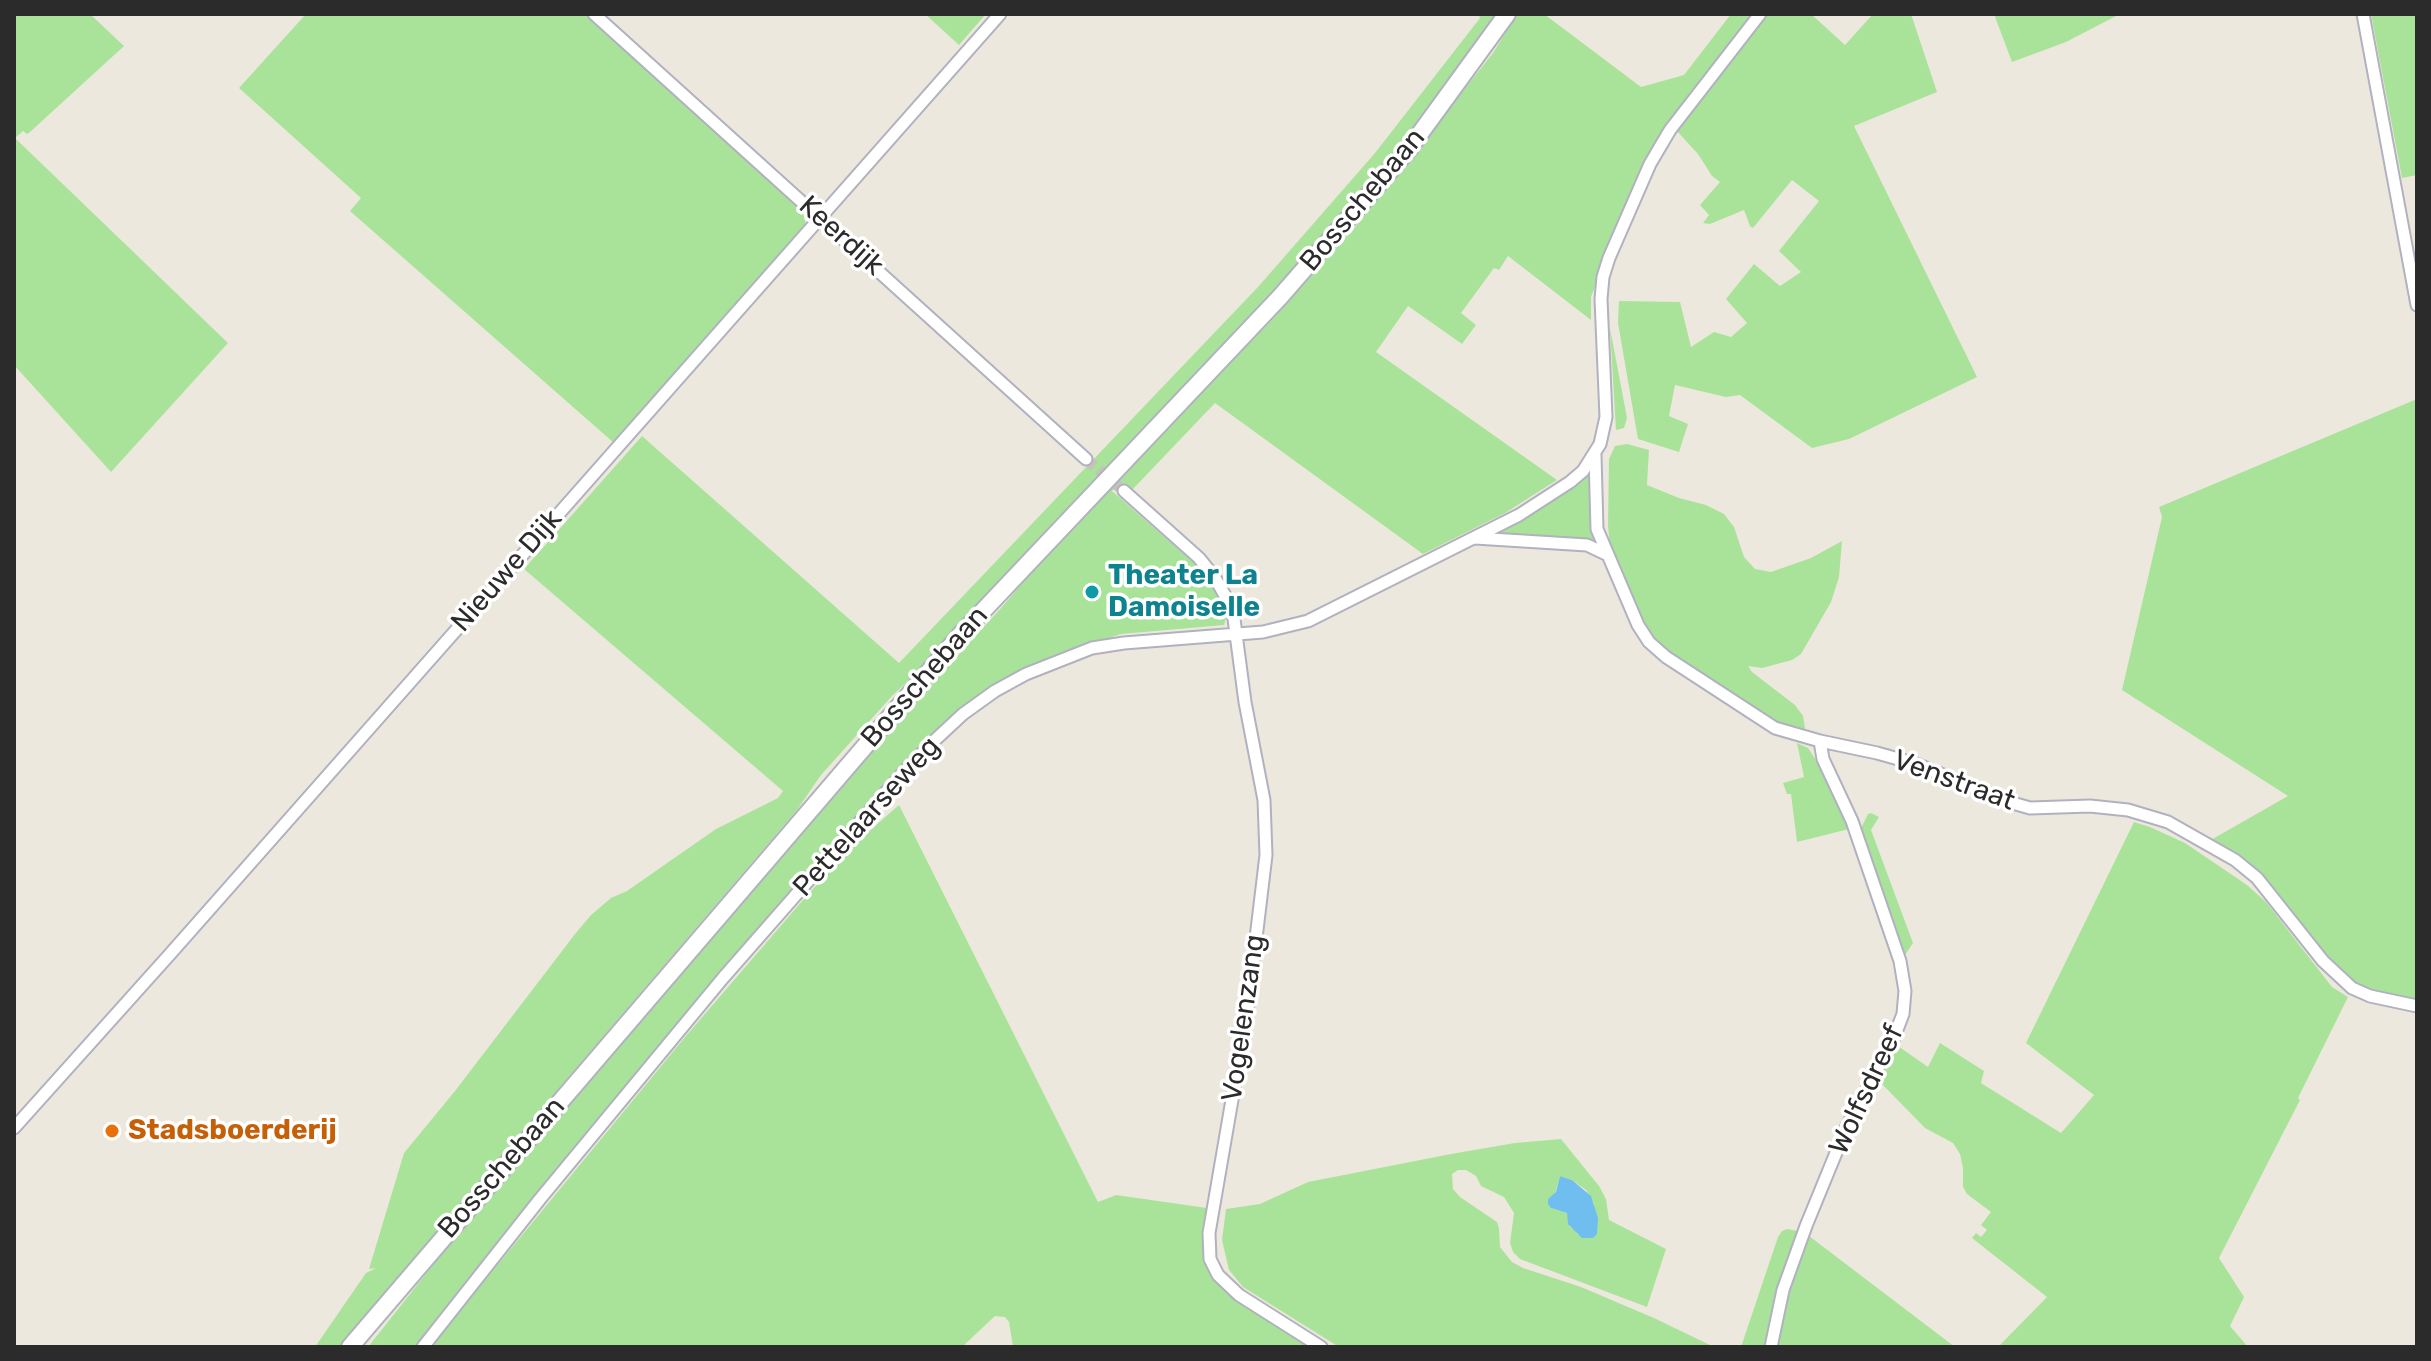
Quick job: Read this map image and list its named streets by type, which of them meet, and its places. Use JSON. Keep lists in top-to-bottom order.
{
  "streets": {
    "main road": ["Bosschebaan"],
    "street": [
      "Keerdijk",
      "Nieuwe Dijk",
      "Venstraat",
      "Pettelaarseweg",
      "Vogelenzang",
      "Wolfsdreef"
    ]
  },
  "crossings": [
    ["Keerdijk", "Nieuwe Dijk"],
    ["Venstraat", "Pettelaarseweg"],
    ["Venstraat", "Wolfsdreef"],
    ["Pettelaarseweg", "Vogelenzang"]
  ],
  "places": ["Theater La Damoiselle", "Stadsboerderij"]
}
